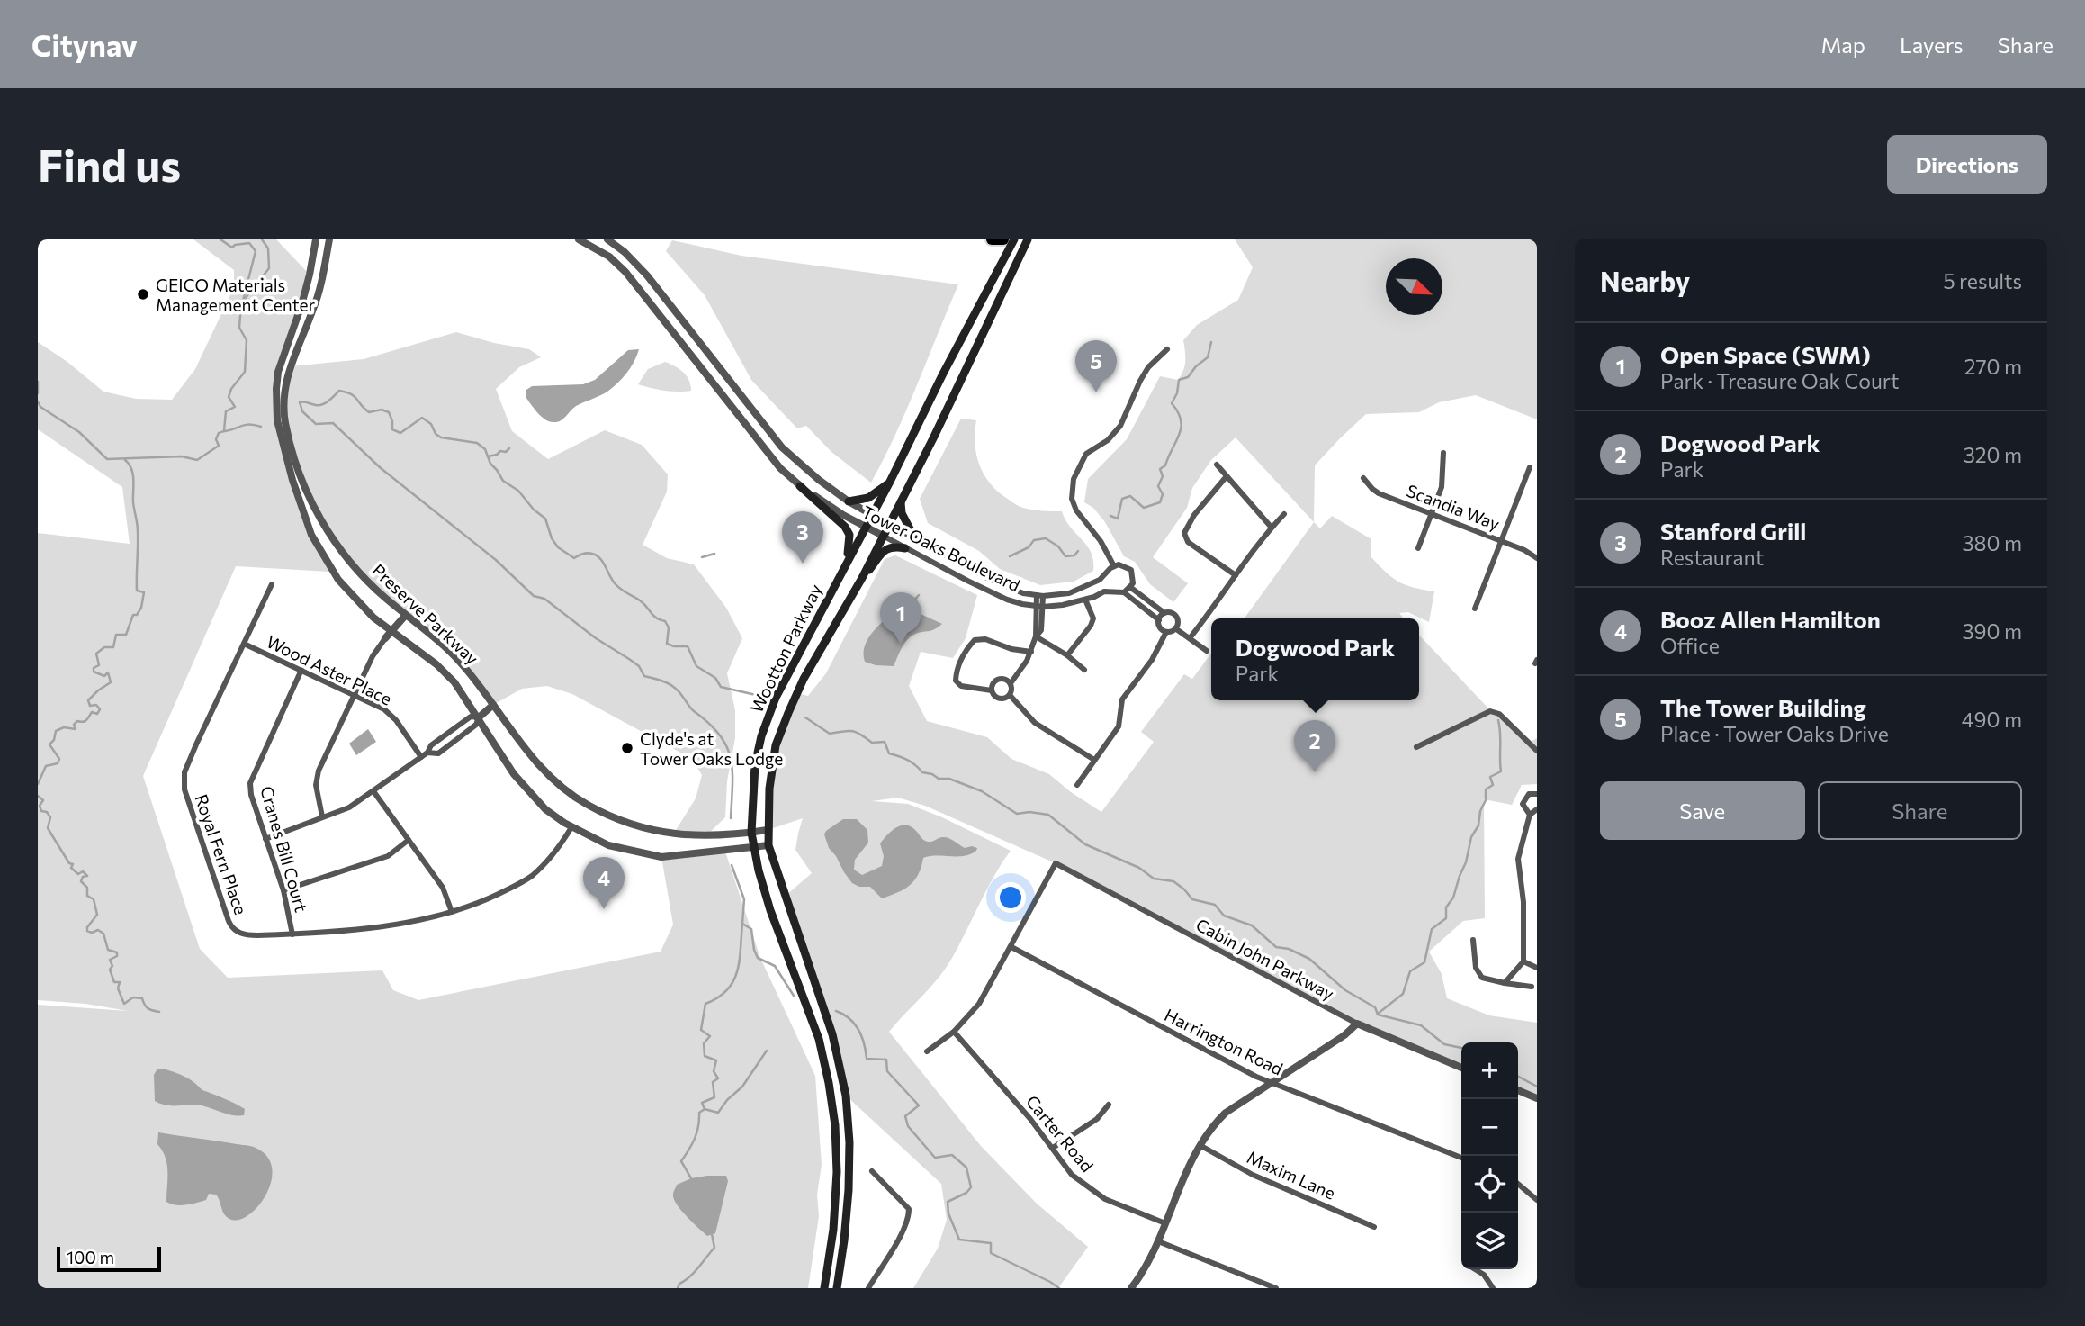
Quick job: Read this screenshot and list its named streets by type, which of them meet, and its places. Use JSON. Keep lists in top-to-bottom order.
{
  "streets": {
    "main road": ["Wootton Parkway"],
    "street": [
      "Scandia Way",
      "Tower Oaks Boulevard",
      "Preserve Parkway",
      "Wood Aster Place",
      "Cranes Bill Court",
      "Royal Fern Place",
      "Cabin John Parkway",
      "Harrington Road",
      "Carter Road",
      "Maxim Lane"
    ]
  },
  "crossings": [
    ["Tower Oaks Boulevard", "Wootton Parkway"],
    ["Preserve Parkway", "Wootton Parkway"],
    ["Preserve Parkway", "Royal Fern Place"],
    ["Wood Aster Place", "Cranes Bill Court"],
    ["Wood Aster Place", "Royal Fern Place"],
    ["Cranes Bill Court", "Royal Fern Place"],
    ["Cabin John Parkway", "Harrington Road"]
  ],
  "places": ["GEICO Materials Management Center", "Clyde's at Tower Oaks Lodge"],
  "scale_bar": "100 m",
  "north": "bottom right",
  "page": {
    "header": "Citynav",
    "nav": ["Map", "Layers", "Share"],
    "buttons": [
      "Directions",
      ["Save", "Share"]
    ],
    "title": "Find us",
    "heading": ["Nearby", "5 results"],
    "list": [
      {
        "mark": "1",
        "name": "Open Space (SWM)",
        "note": "Park · Treasure Oak Court",
        "value": "270 m"
      },
      {
        "mark": "2",
        "name": "Dogwood Park",
        "note": "Park",
        "value": "320 m"
      },
      {
        "mark": "3",
        "name": "Stanford Grill",
        "note": "Restaurant",
        "value": "380 m"
      },
      {
        "mark": "4",
        "name": "Booz Allen Hamilton",
        "note": "Office",
        "value": "390 m"
      },
      {
        "mark": "5",
        "name": "The Tower Building",
        "note": "Place · Tower Oaks Drive",
        "value": "490 m"
      }
    ],
    "pins": [
      "5",
      "3",
      "1",
      "2",
      "4"
    ],
    "popup": ["Dogwood Park", "Park"],
    "map_buttons": ["+", "−"],
    "scale": "100 m"
  }
}
